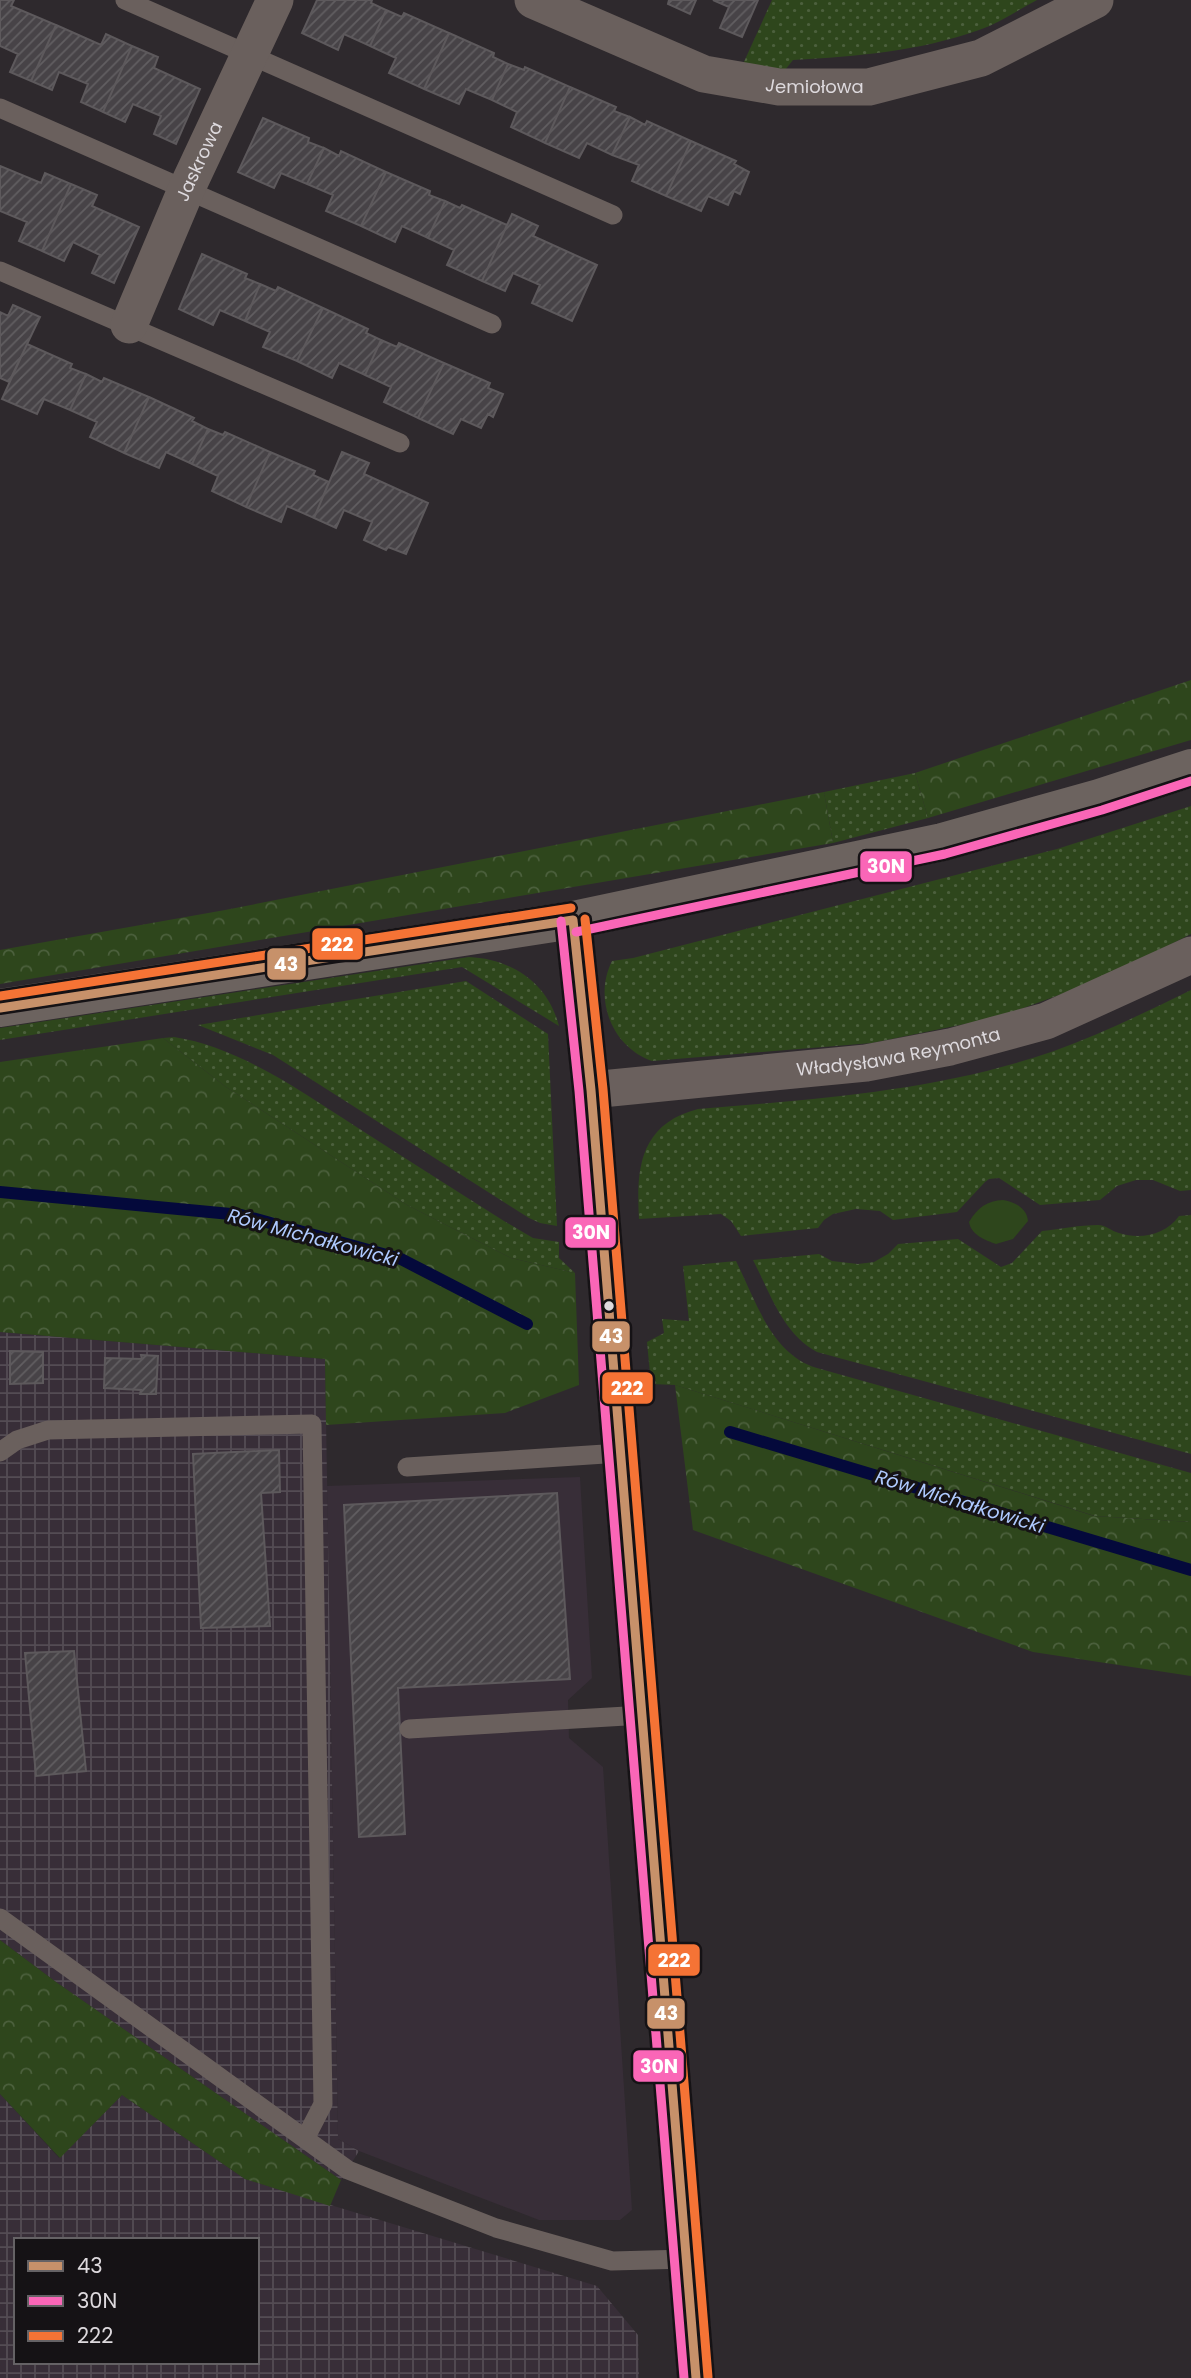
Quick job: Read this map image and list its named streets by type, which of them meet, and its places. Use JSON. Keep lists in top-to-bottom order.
{
  "streets": {
    "street": ["Jemiołowa", "Jaskrowa", "Władysława Reymonta"]
  },
  "water": ["Rów Michałkowicki"],
  "lines": ["transit line 30N", "transit line 222", "transit line 43"],
  "legend": ["43", "30N", "222"]
}
